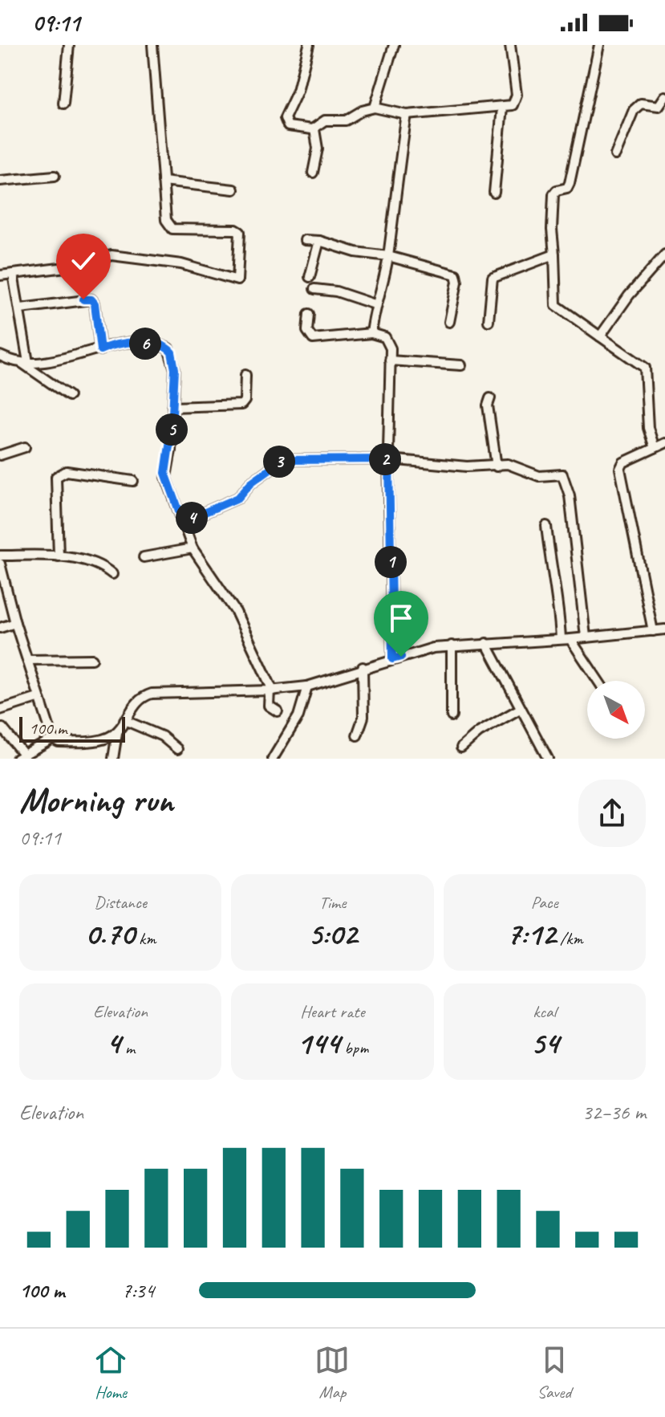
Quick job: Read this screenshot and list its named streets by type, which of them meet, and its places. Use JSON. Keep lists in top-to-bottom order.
{
  "scale_bar": "100 m",
  "north": "bottom right",
  "page": {
    "status": "09:11",
    "pins": [
      "6",
      "5",
      "2",
      "3",
      "4",
      "1"
    ],
    "scale": "100 m",
    "heading": ["Morning run", "09:11"],
    "stats": [
      ["Distance", "0.70 km"],
      ["Time", "5:02"],
      ["Pace", "7:12 /km"],
      ["Elevation", "4 m"],
      ["Heart rate", "144 bpm"],
      ["kcal", "54"]
    ],
    "chart": ["Elevation", "32–36 m"],
    "list": [
      {
        "name": "100 m",
        "note": "7:34"
      }
    ],
    "tabs": ["Home", "Map", "Saved"]
  }
}
